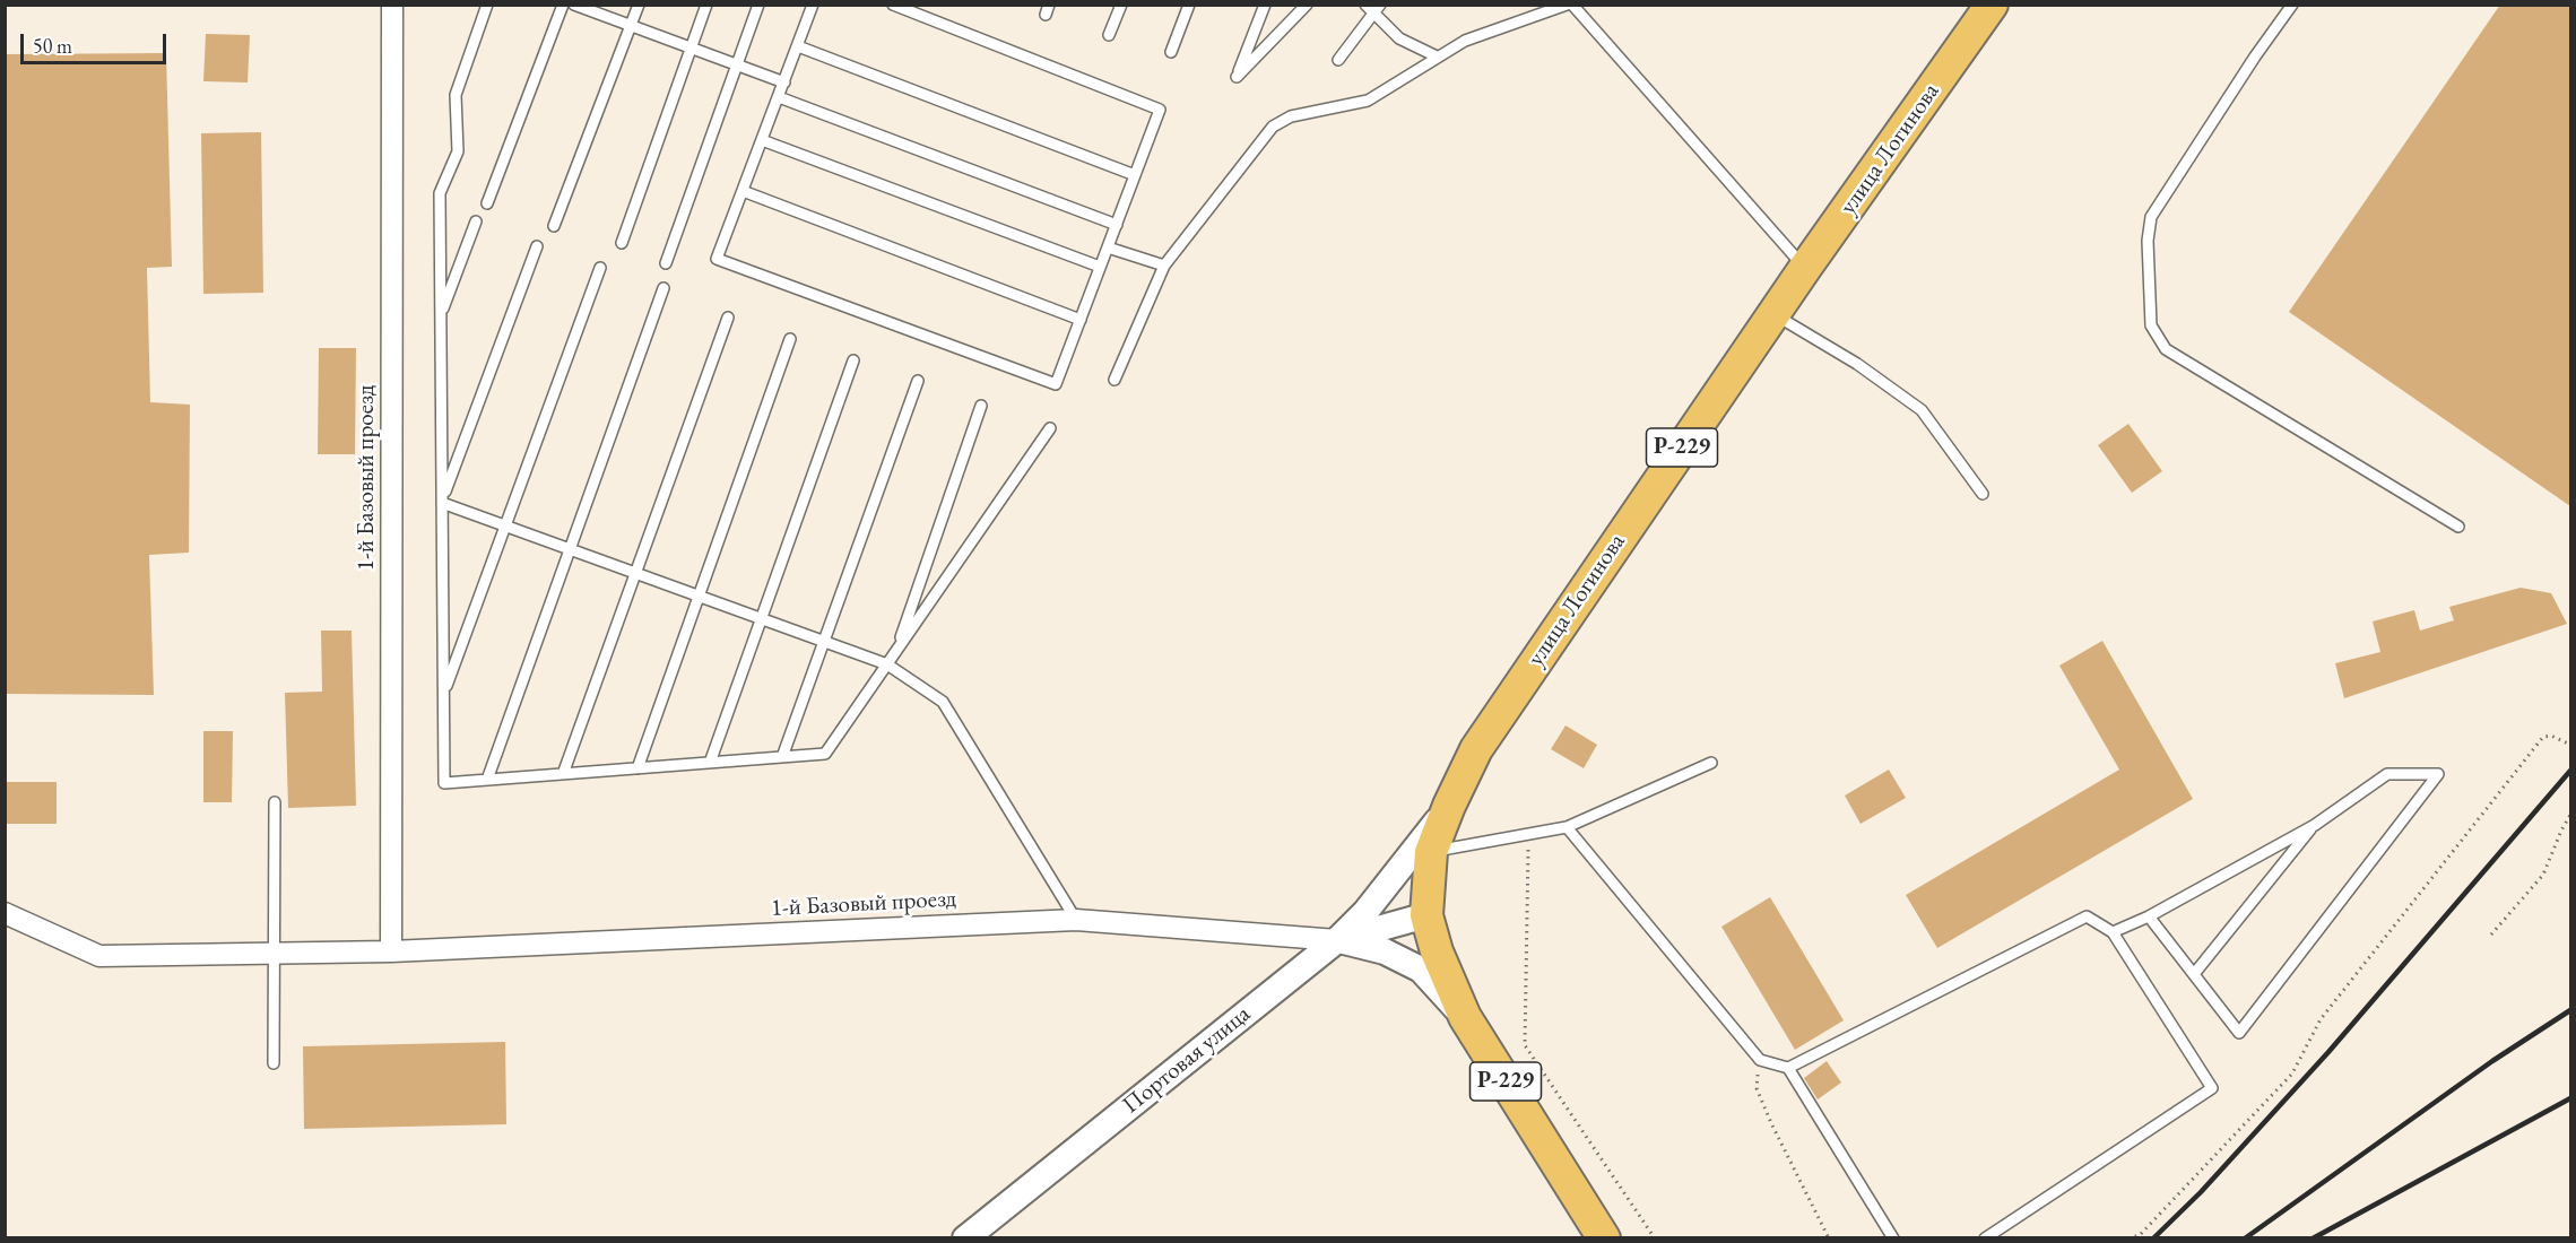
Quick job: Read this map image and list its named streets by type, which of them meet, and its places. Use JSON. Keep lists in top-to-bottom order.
{
  "streets": {
    "main road": ["улица Логинова", "Р-229"],
    "street": ["1-й Базовый проезд", "Портовая улица"]
  },
  "crossings": [
    ["улица Логинова", "Портовая улица"],
    ["1-й Базовый проезд", "Портовая улица"]
  ],
  "scale_bar": "50 m"
}
